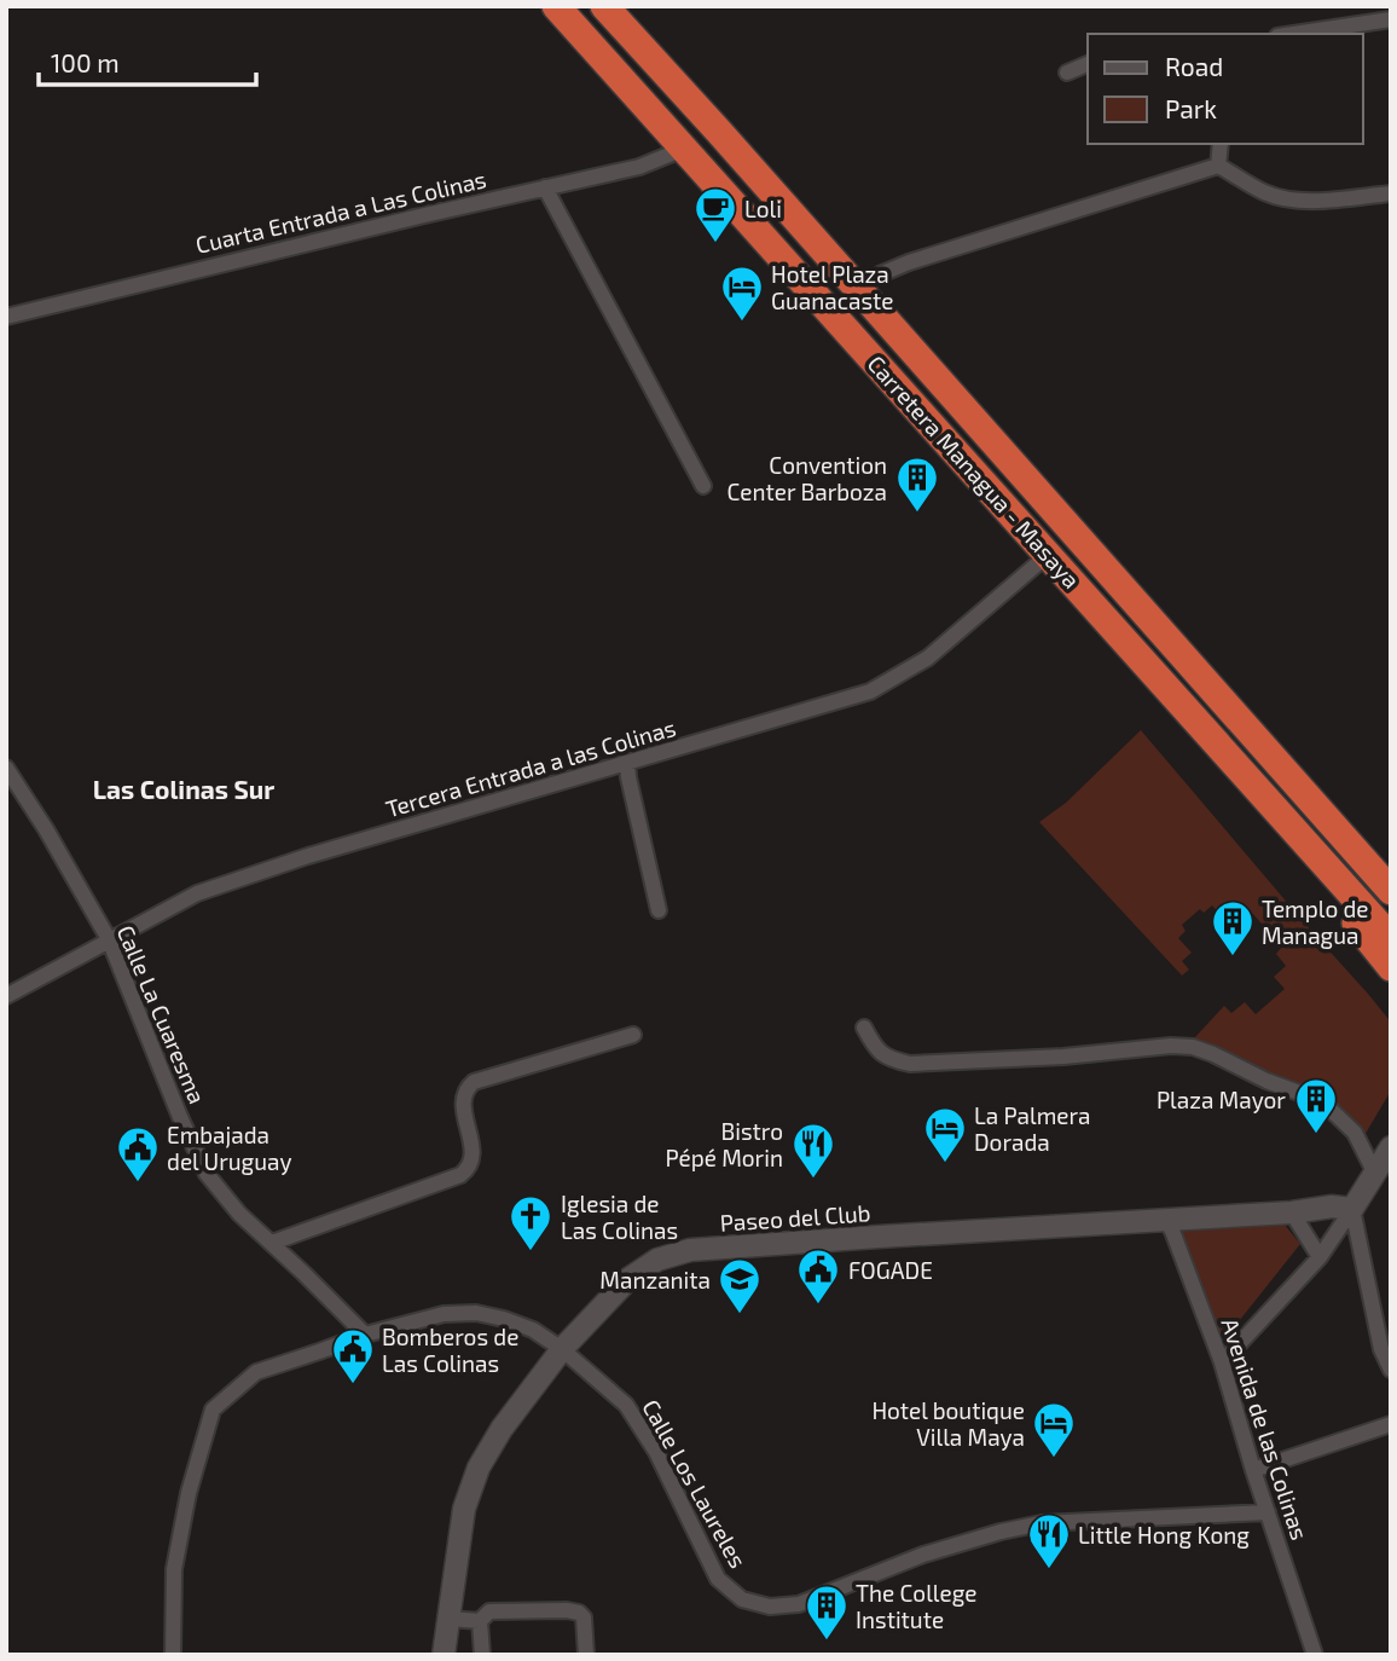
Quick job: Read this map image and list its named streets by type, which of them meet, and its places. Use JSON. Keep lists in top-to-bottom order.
{
  "streets": {
    "highway": ["Carretera Managua - Masaya"],
    "street": [
      "Cuarta Entrada a Las Colinas",
      "Tercera Entrada a las Colinas",
      "Calle La Cuaresma",
      "Paseo del Club",
      "Avenida de las Colinas",
      "Calle Los Laureles"
    ]
  },
  "crossings": [
    ["Cuarta Entrada a Las Colinas", "Carretera Managua - Masaya"],
    ["Carretera Managua - Masaya", "Tercera Entrada a las Colinas"],
    ["Tercera Entrada a las Colinas", "Calle La Cuaresma"],
    ["Calle La Cuaresma", "Calle Los Laureles"],
    ["Paseo del Club", "Avenida de las Colinas"],
    ["Paseo del Club", "Calle Los Laureles"],
    ["Avenida de las Colinas", "Calle Los Laureles"]
  ],
  "districts": ["Las Colinas Sur"],
  "places": {
    "cafe": ["Loli"],
    "hotel": ["Hotel Plaza Guanacaste", "La Palmera Dorada", "Hotel boutique Villa Maya"],
    "building": [
      "Convention Center Barboza",
      "Templo de Managua",
      "Plaza Mayor",
      "The College Institute"
    ],
    "restaurant": ["Bistro Pépé Morin", "Little Hong Kong"],
    "public building": ["Embajada del Uruguay", "FOGADE", "Bomberos de Las Colinas"],
    "church": ["Iglesia de Las Colinas"],
    "school or university": ["Manzanita"]
  },
  "legend": ["Road", "Park"],
  "scale_bar": "100 m"
}
